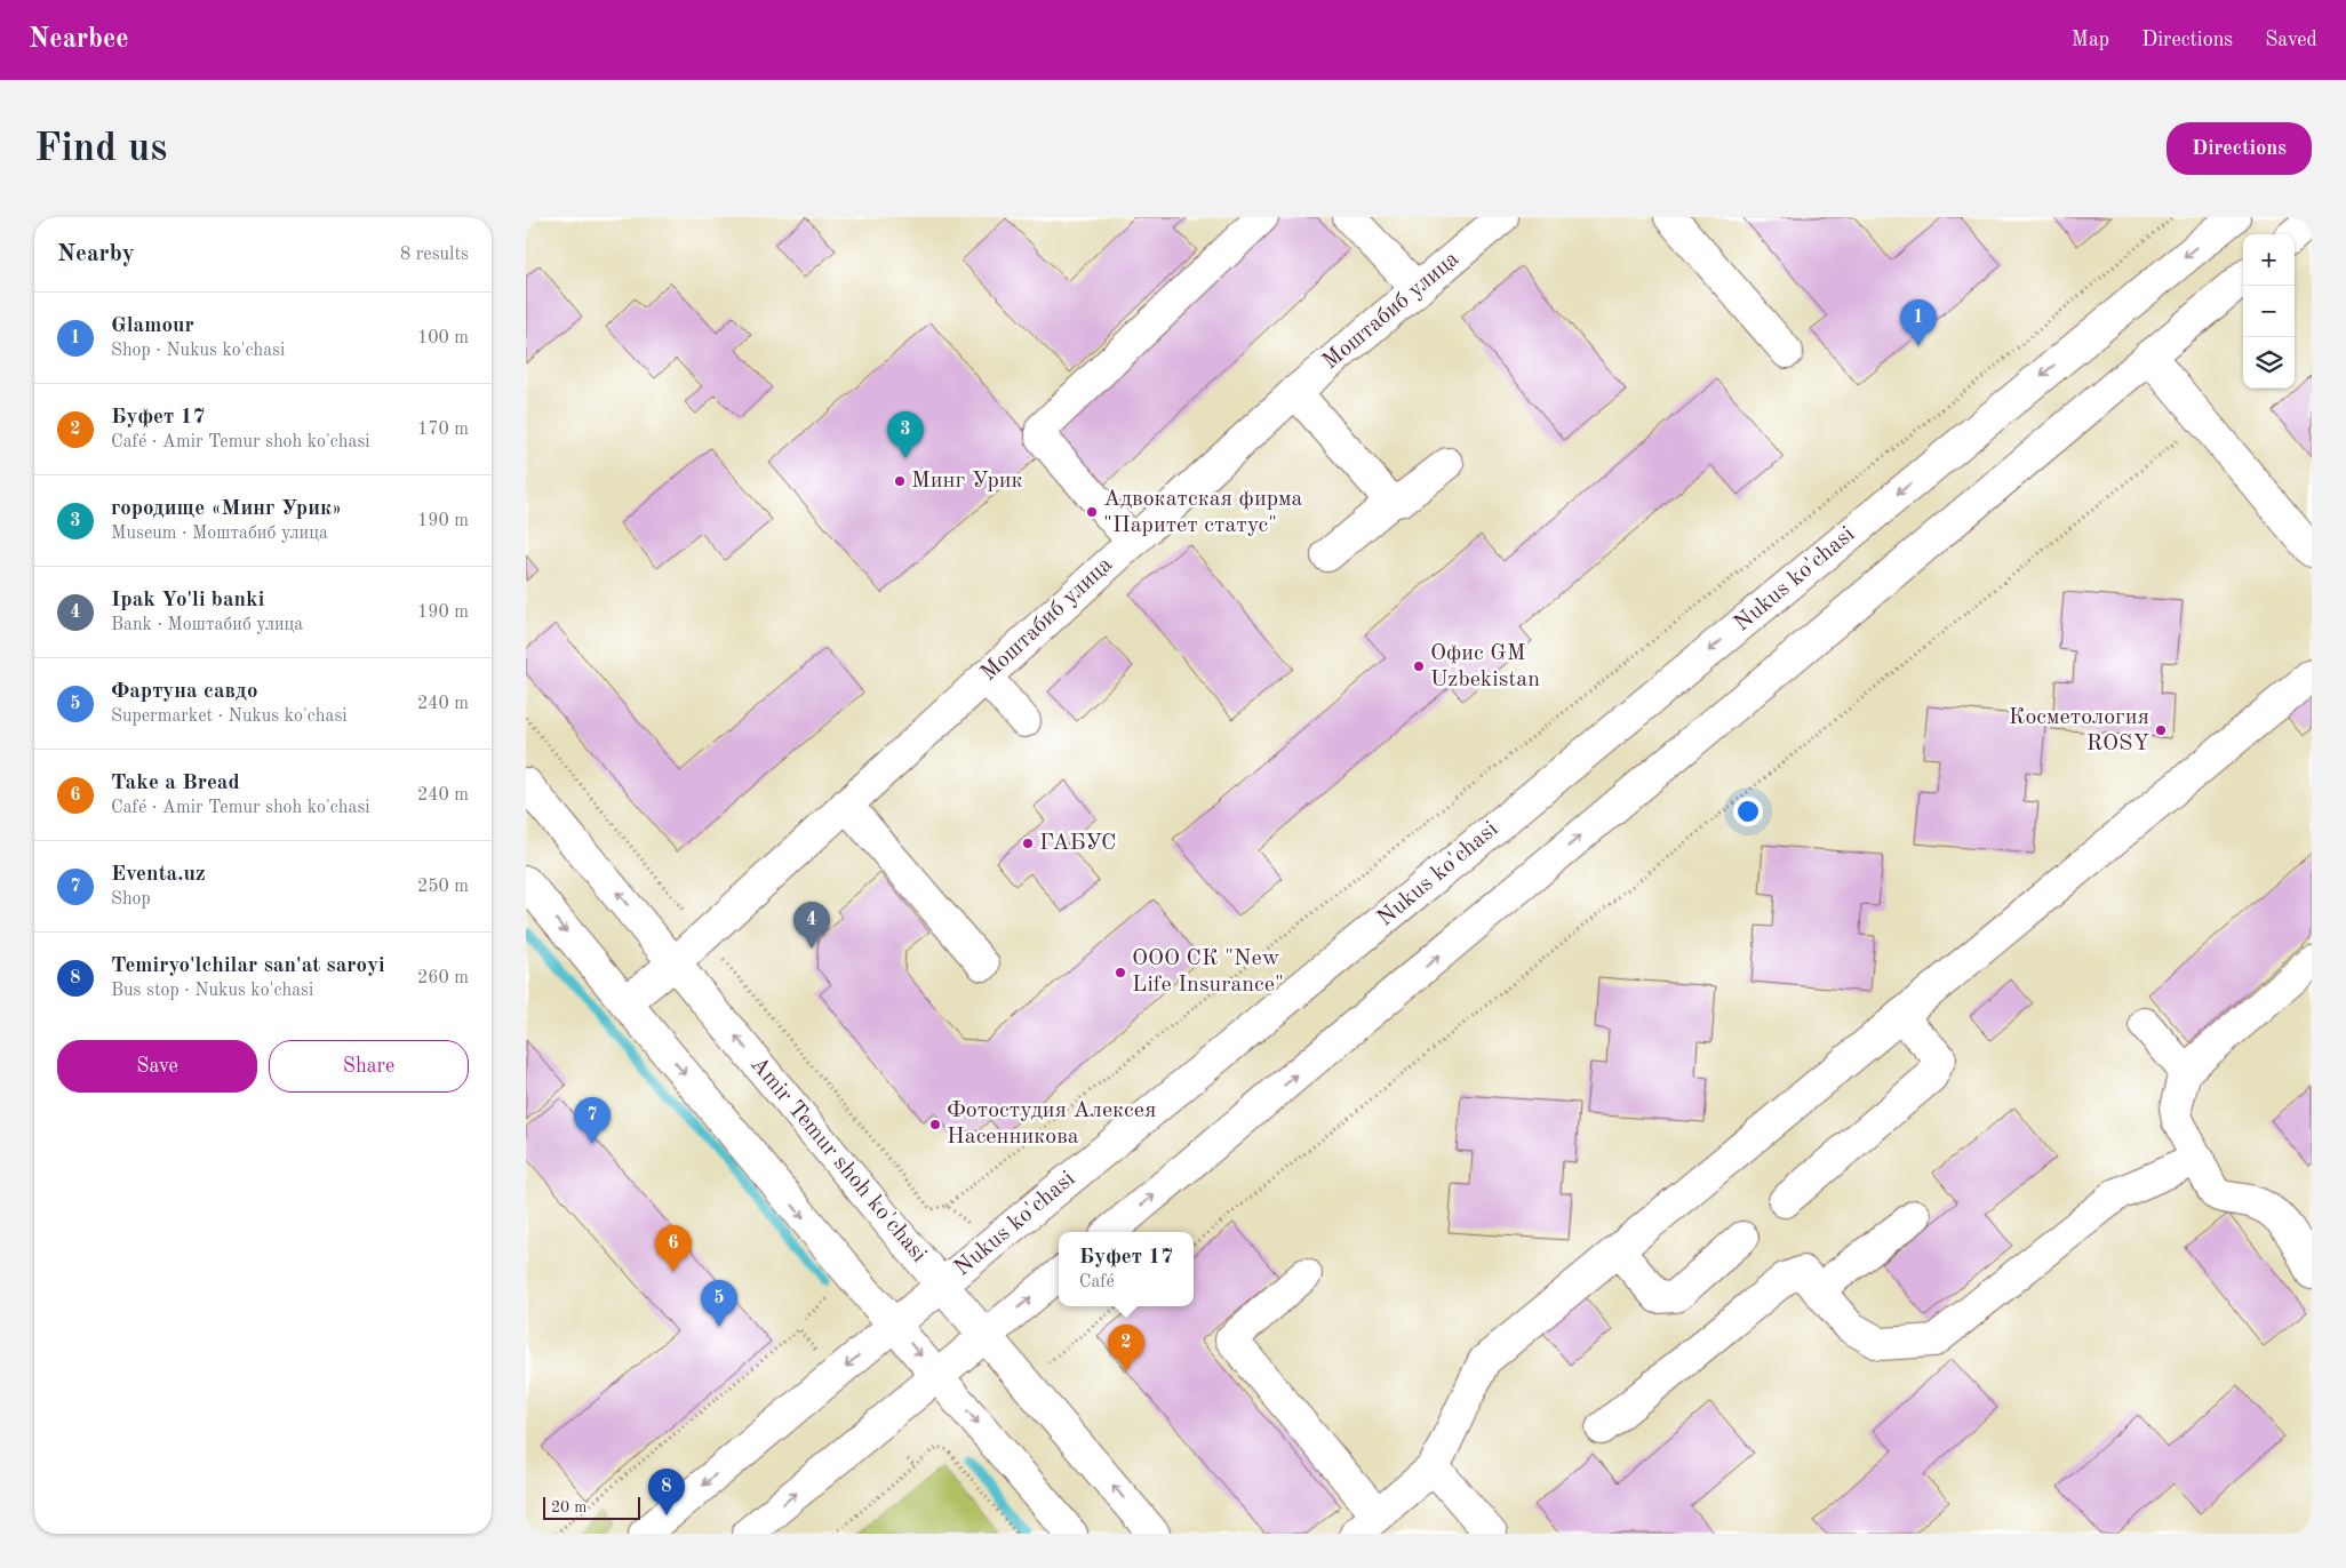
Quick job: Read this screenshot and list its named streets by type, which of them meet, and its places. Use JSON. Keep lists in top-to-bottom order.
{
  "streets": {
    "main road": ["Моштабиб улица", "Nukus ko'chasi", "Amir Temur shoh ko'chasi"]
  },
  "crossings": [
    ["Моштабиб улица", "Amir Temur shoh ko'chasi"],
    ["Nukus ko'chasi", "Amir Temur shoh ko'chasi"]
  ],
  "places": [
    "Минг Урик",
    "Адвокатская фирма \"Паритет статус\"",
    "Офис GM Uzbekistan",
    "Косметология ROSY",
    "ГАБУС",
    "ООО СК \"New Life Insurance\"",
    "Фотостудия Алексея Насенникова"
  ],
  "scale_bar": "20 m",
  "page": {
    "header": "Nearbee",
    "nav": ["Map", "Directions", "Saved"],
    "buttons": [
      "Directions",
      ["Save", "Share"]
    ],
    "title": "Find us",
    "heading": ["Nearby", "8 results"],
    "map_buttons": ["+", "−"],
    "list": [
      {
        "mark": "1",
        "name": "Glamour",
        "note": "Shop · Nukus ko'chasi",
        "value": "100 m"
      },
      {
        "mark": "2",
        "name": "Буфет 17",
        "note": "Café · Amir Temur shoh ko'chasi",
        "value": "170 m"
      },
      {
        "mark": "3",
        "name": "городище «Минг Урик»",
        "note": "Museum · Моштабиб улица",
        "value": "190 m"
      },
      {
        "mark": "4",
        "name": "Ipak Yo'li banki",
        "note": "Bank · Моштабиб улица",
        "value": "190 m"
      },
      {
        "mark": "5",
        "name": "Фартуна савдо",
        "note": "Supermarket · Nukus ko'chasi",
        "value": "240 m"
      },
      {
        "mark": "6",
        "name": "Take a Bread",
        "note": "Café · Amir Temur shoh ko'chasi",
        "value": "240 m"
      },
      {
        "mark": "7",
        "name": "Eventa.uz",
        "note": "Shop",
        "value": "250 m"
      },
      {
        "mark": "8",
        "name": "Temiryo'lchilar san'at saroyi",
        "note": "Bus stop · Nukus ko'chasi",
        "value": "260 m"
      }
    ],
    "pins": [
      "1",
      "3",
      "4",
      "7",
      "6",
      "5",
      "2",
      "8"
    ],
    "popup": ["Буфет 17", "Café"],
    "scale": "20 m"
  }
}
